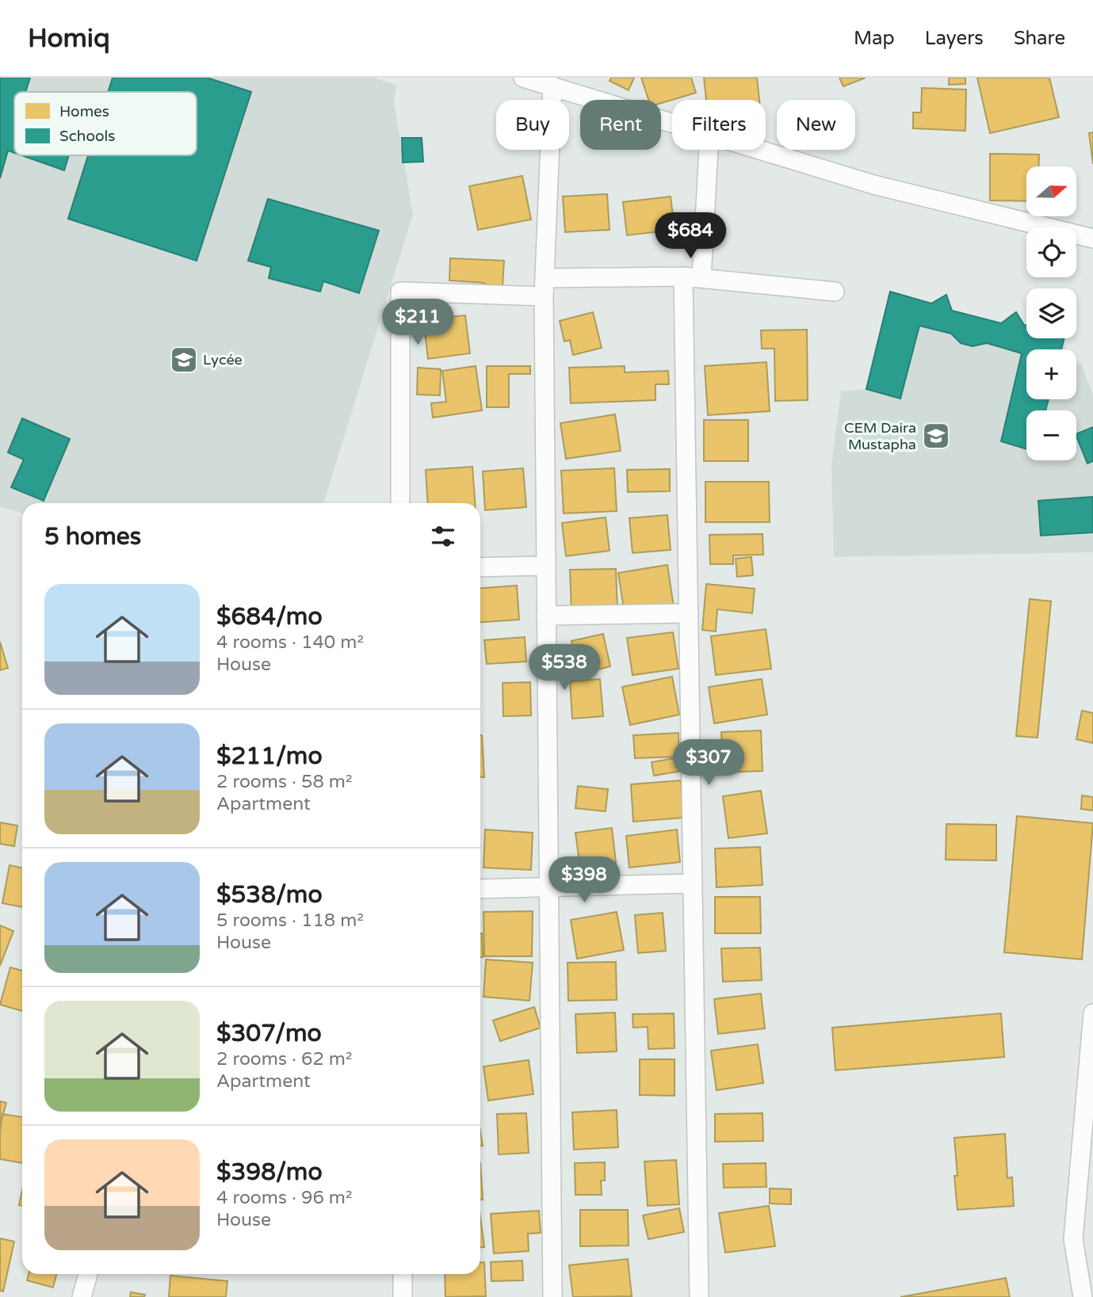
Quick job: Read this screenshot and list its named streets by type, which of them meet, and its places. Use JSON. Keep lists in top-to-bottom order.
{
  "places": {
    "school or university": ["Lycée", "CEM Daira Mustapha"]
  },
  "legend": ["Homes", "Schools"],
  "north": "right",
  "page": {
    "header": "Homiq",
    "nav": ["Map", "Layers", "Share"],
    "chip": [
      "Buy",
      "Rent",
      "Filters",
      "New"
    ],
    "map_buttons": ["+", "−"],
    "price": [
      "$684",
      "$211",
      "$538",
      "$307",
      "$398"
    ],
    "heading": "5 homes",
    "list": [
      {
        "name": "$684/mo",
        "note": "4 rooms · 140 m² · House"
      },
      {
        "name": "$211/mo",
        "note": "2 rooms · 58 m² · Apartment"
      },
      {
        "name": "$538/mo",
        "note": "5 rooms · 118 m² · House"
      },
      {
        "name": "$307/mo",
        "note": "2 rooms · 62 m² · Apartment"
      },
      {
        "name": "$398/mo",
        "note": "4 rooms · 96 m² · House"
      }
    ]
  }
}
